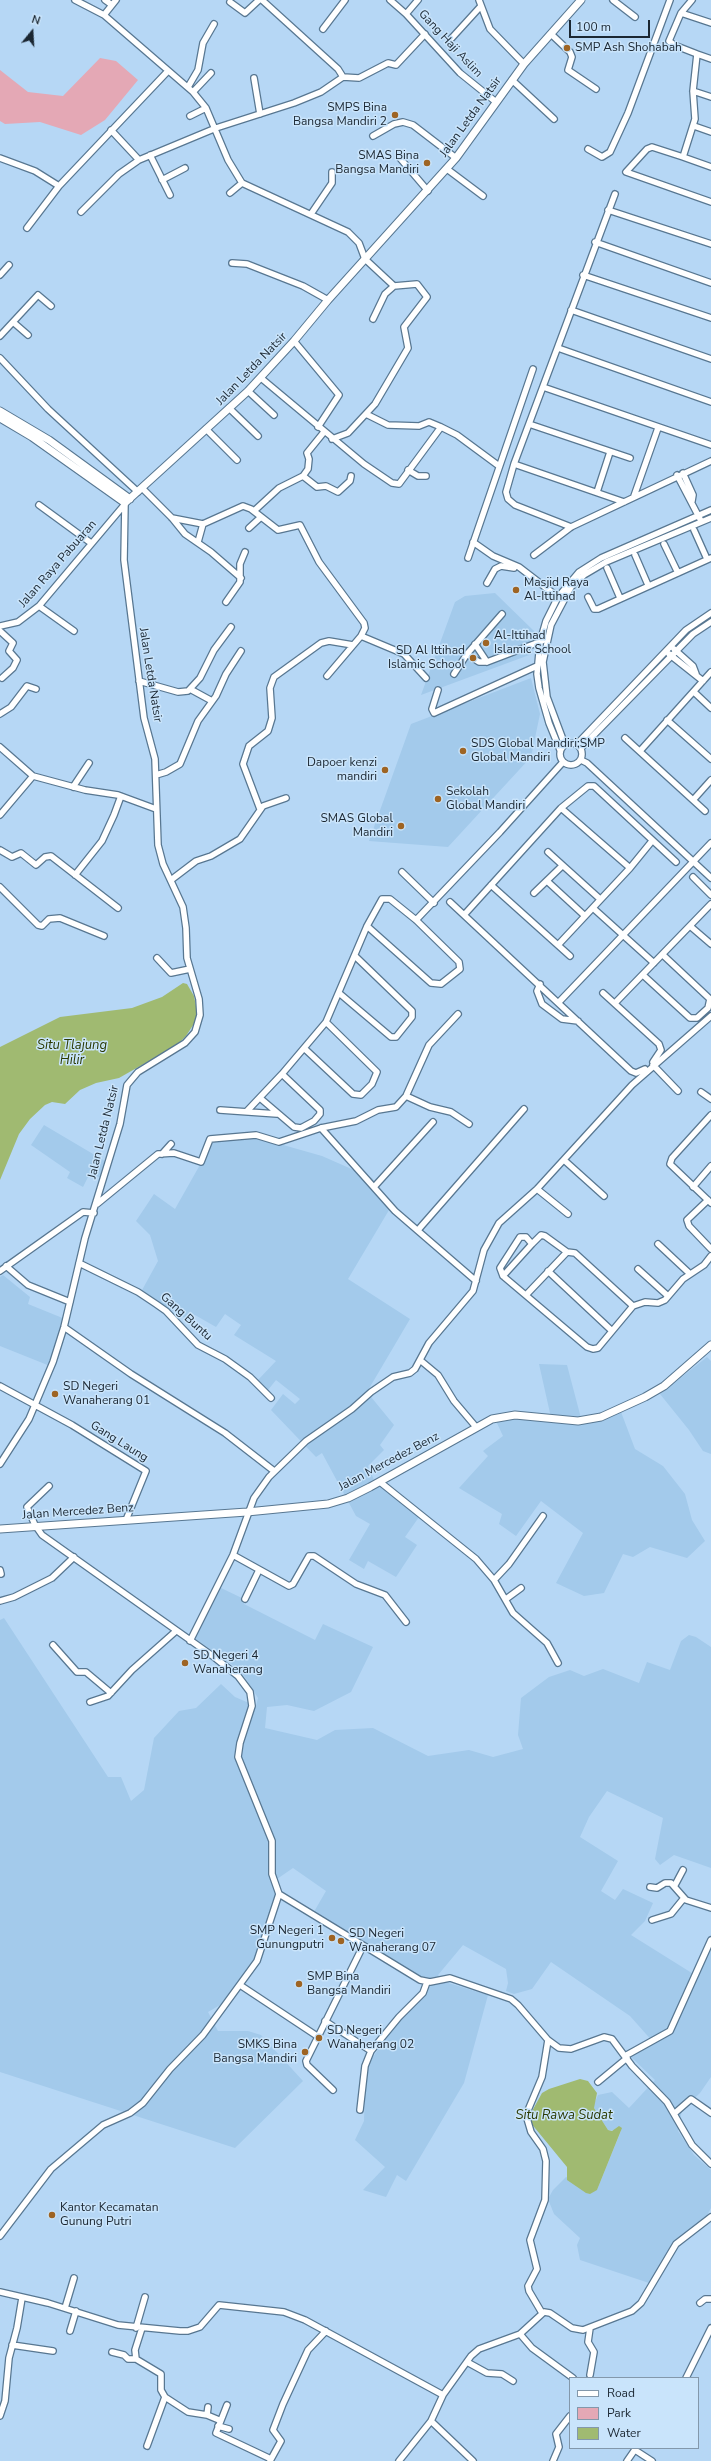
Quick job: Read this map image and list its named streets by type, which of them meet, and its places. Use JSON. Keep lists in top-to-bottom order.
{
  "streets": {
    "main road": ["Jalan Letda Natsir", "Jalan Mercedez Benz"],
    "street": [
      "Gang Haji Aslim",
      "Jalan Raya Pabuaran",
      "Gang Buntu",
      "Gang Laung"
    ]
  },
  "crossings": [
    ["Gang Haji Aslim", "Jalan Letda Natsir"],
    ["Jalan Letda Natsir", "Jalan Raya Pabuaran"],
    ["Jalan Letda Natsir", "Gang Buntu"],
    ["Jalan Letda Natsir", "Gang Laung"],
    ["Gang Laung", "Jalan Mercedez Benz"]
  ],
  "water": ["Situ Tlajung Hilir", "Situ Rawa Sudat"],
  "places": [
    "SMP Ash Shohabah",
    "SMPS Bina Bangsa Mandiri 2",
    "SMAS Bina Bangsa Mandiri",
    "Masjid Raya Al-Ittihad",
    "Al-Ittihad Islamic School",
    "SD Al Ittihad Islamic School",
    "SDS Global Mandiri;SMP Global Mandiri",
    "Dapoer kenzi mandiri",
    "Sekolah Global Mandiri",
    "SMAS Global Mandiri",
    "SD Negeri Wanaherang 01",
    "SD Negeri 4 Wanaherang",
    "SMP Negeri 1 Gunungputri",
    "SD Negeri Wanaherang 07",
    "SMP Bina Bangsa Mandiri",
    "SD Negeri Wanaherang 02",
    "SMKS Bina Bangsa Mandiri",
    "Kantor Kecamatan Gunung Putri"
  ],
  "legend": ["Road", "Park", "Water"],
  "scale_bar": "100 m",
  "north": "top"
}
